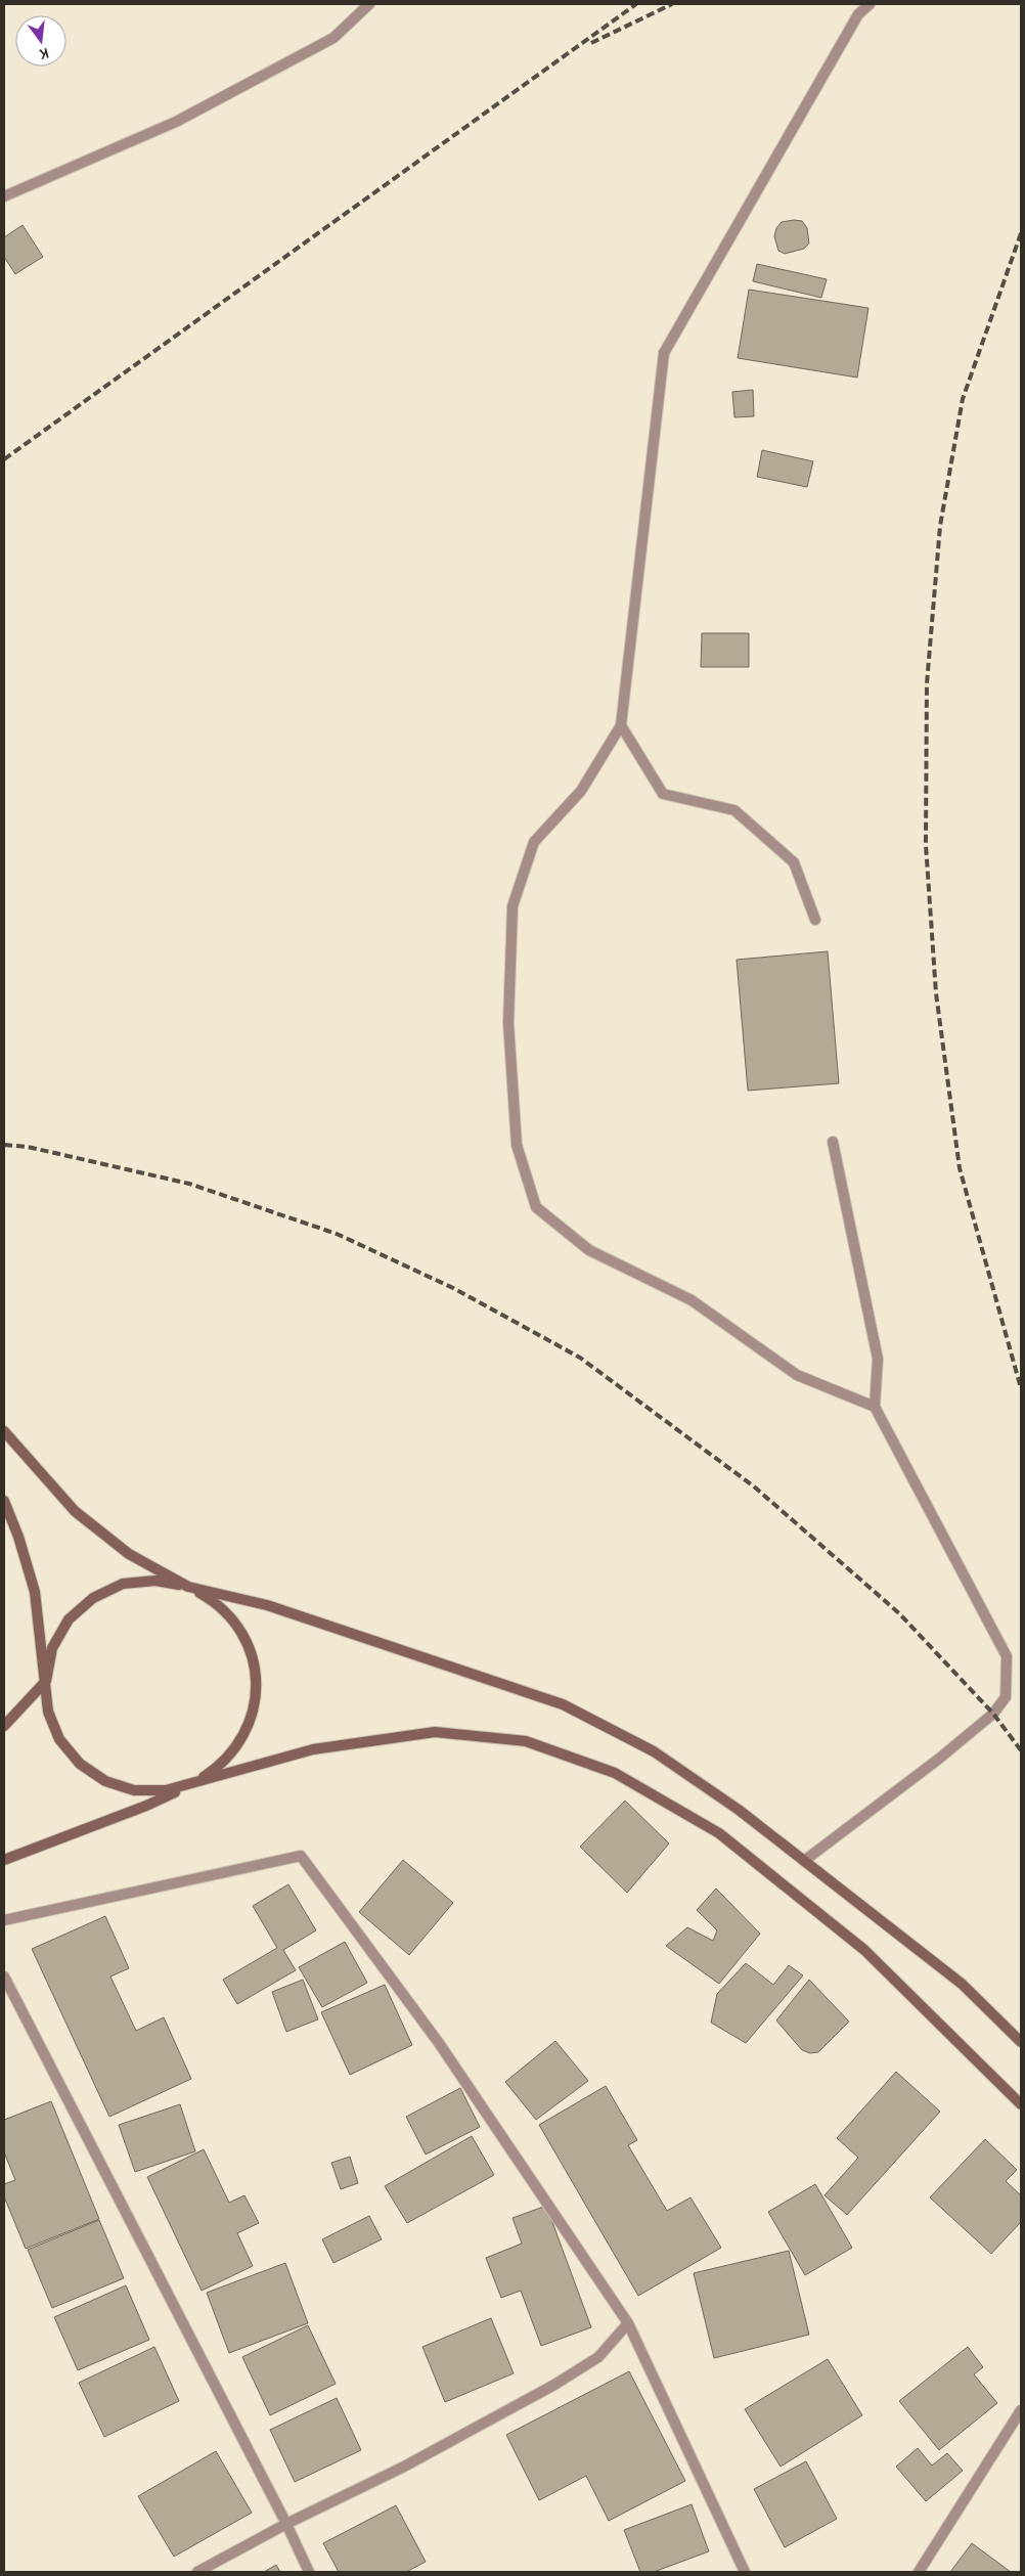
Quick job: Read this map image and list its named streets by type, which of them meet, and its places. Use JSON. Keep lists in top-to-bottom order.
{
  "north": "bottom"
}
